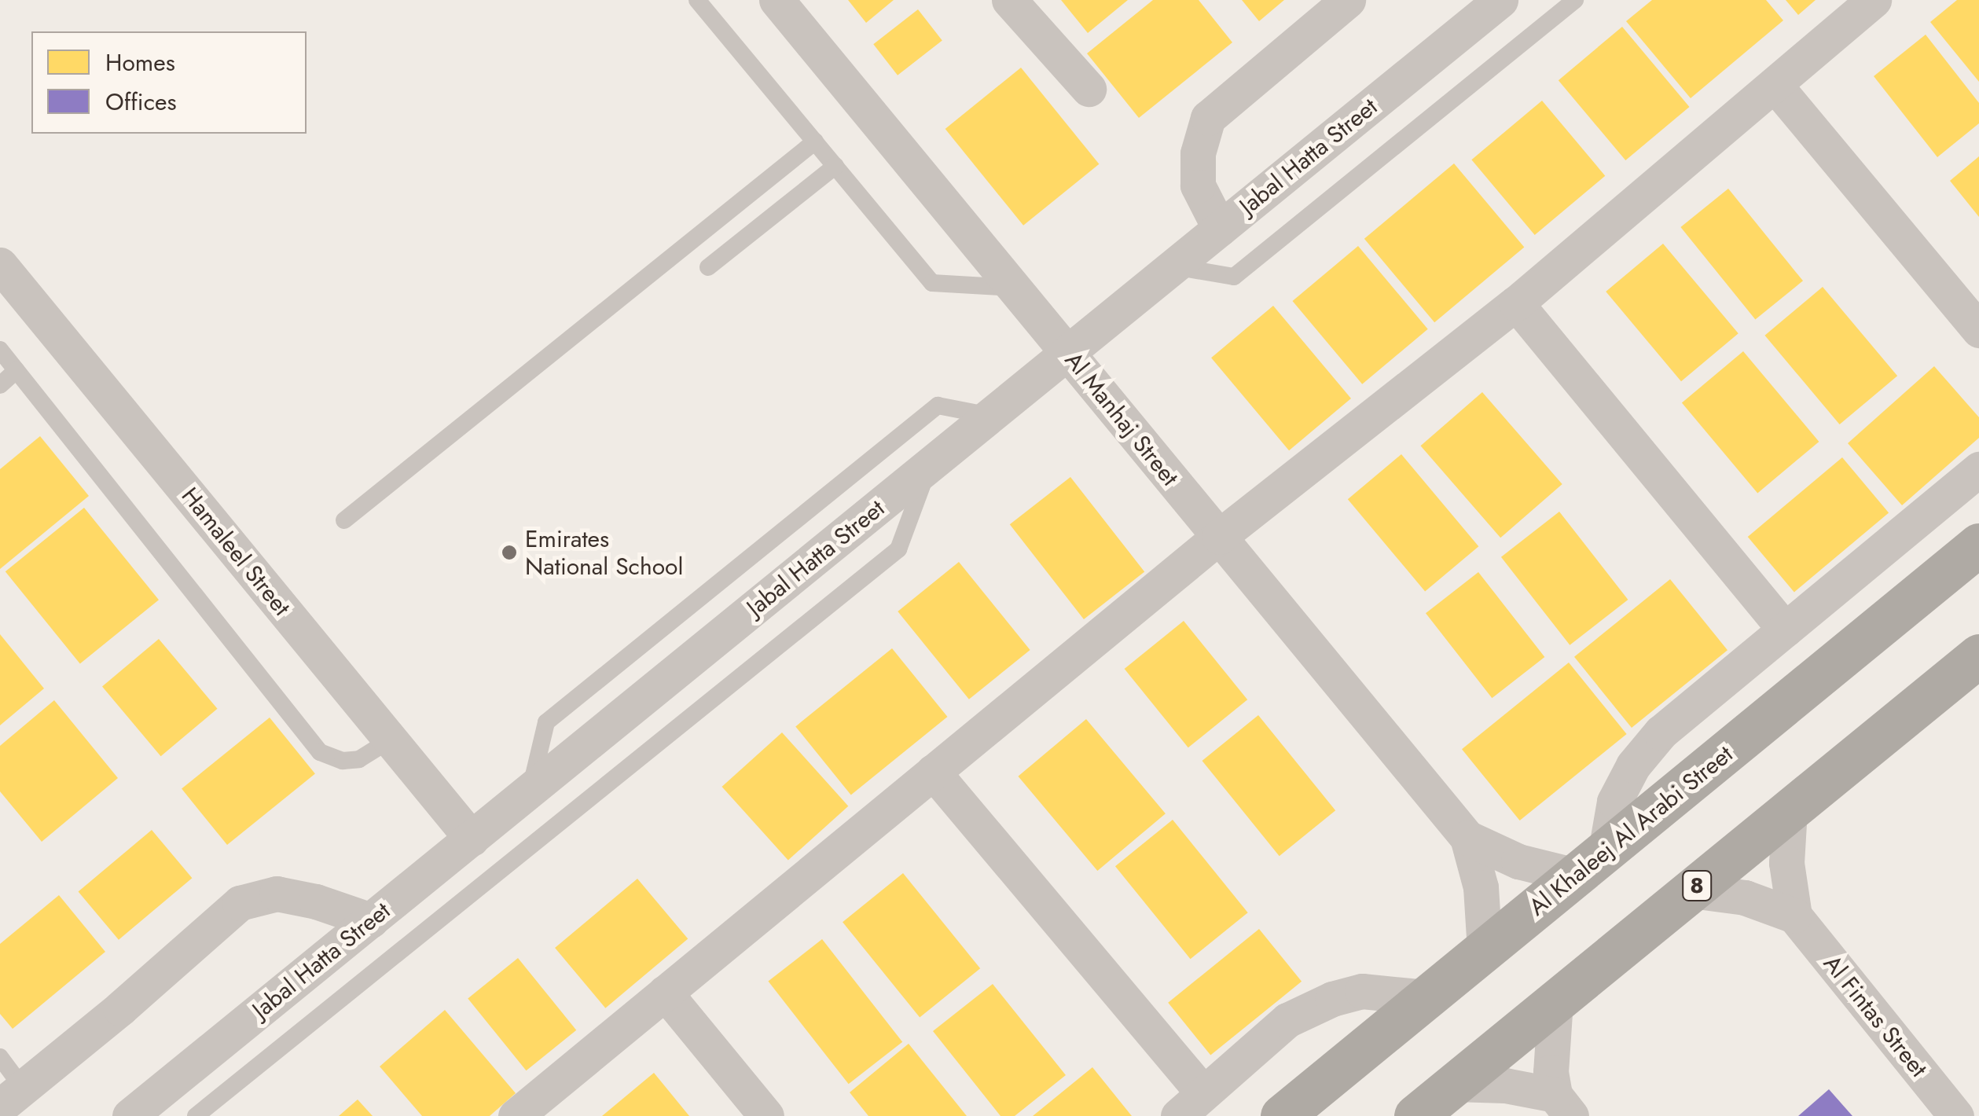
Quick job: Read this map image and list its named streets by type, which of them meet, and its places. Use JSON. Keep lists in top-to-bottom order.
{
  "streets": {
    "highway": ["Al Khaleej Al Arabi Street", "8"],
    "street": [
      "Jabal Hatta Street",
      "Al Manhaj Street",
      "Hamaleel Street",
      "Al Fintas Street"
    ]
  },
  "crossings": [
    ["Jabal Hatta Street", "Al Manhaj Street"],
    ["Jabal Hatta Street", "Hamaleel Street"],
    ["Al Manhaj Street", "Al Khaleej Al Arabi Street"]
  ],
  "places": ["Emirates National School"],
  "legend": ["Homes", "Offices"]
}
